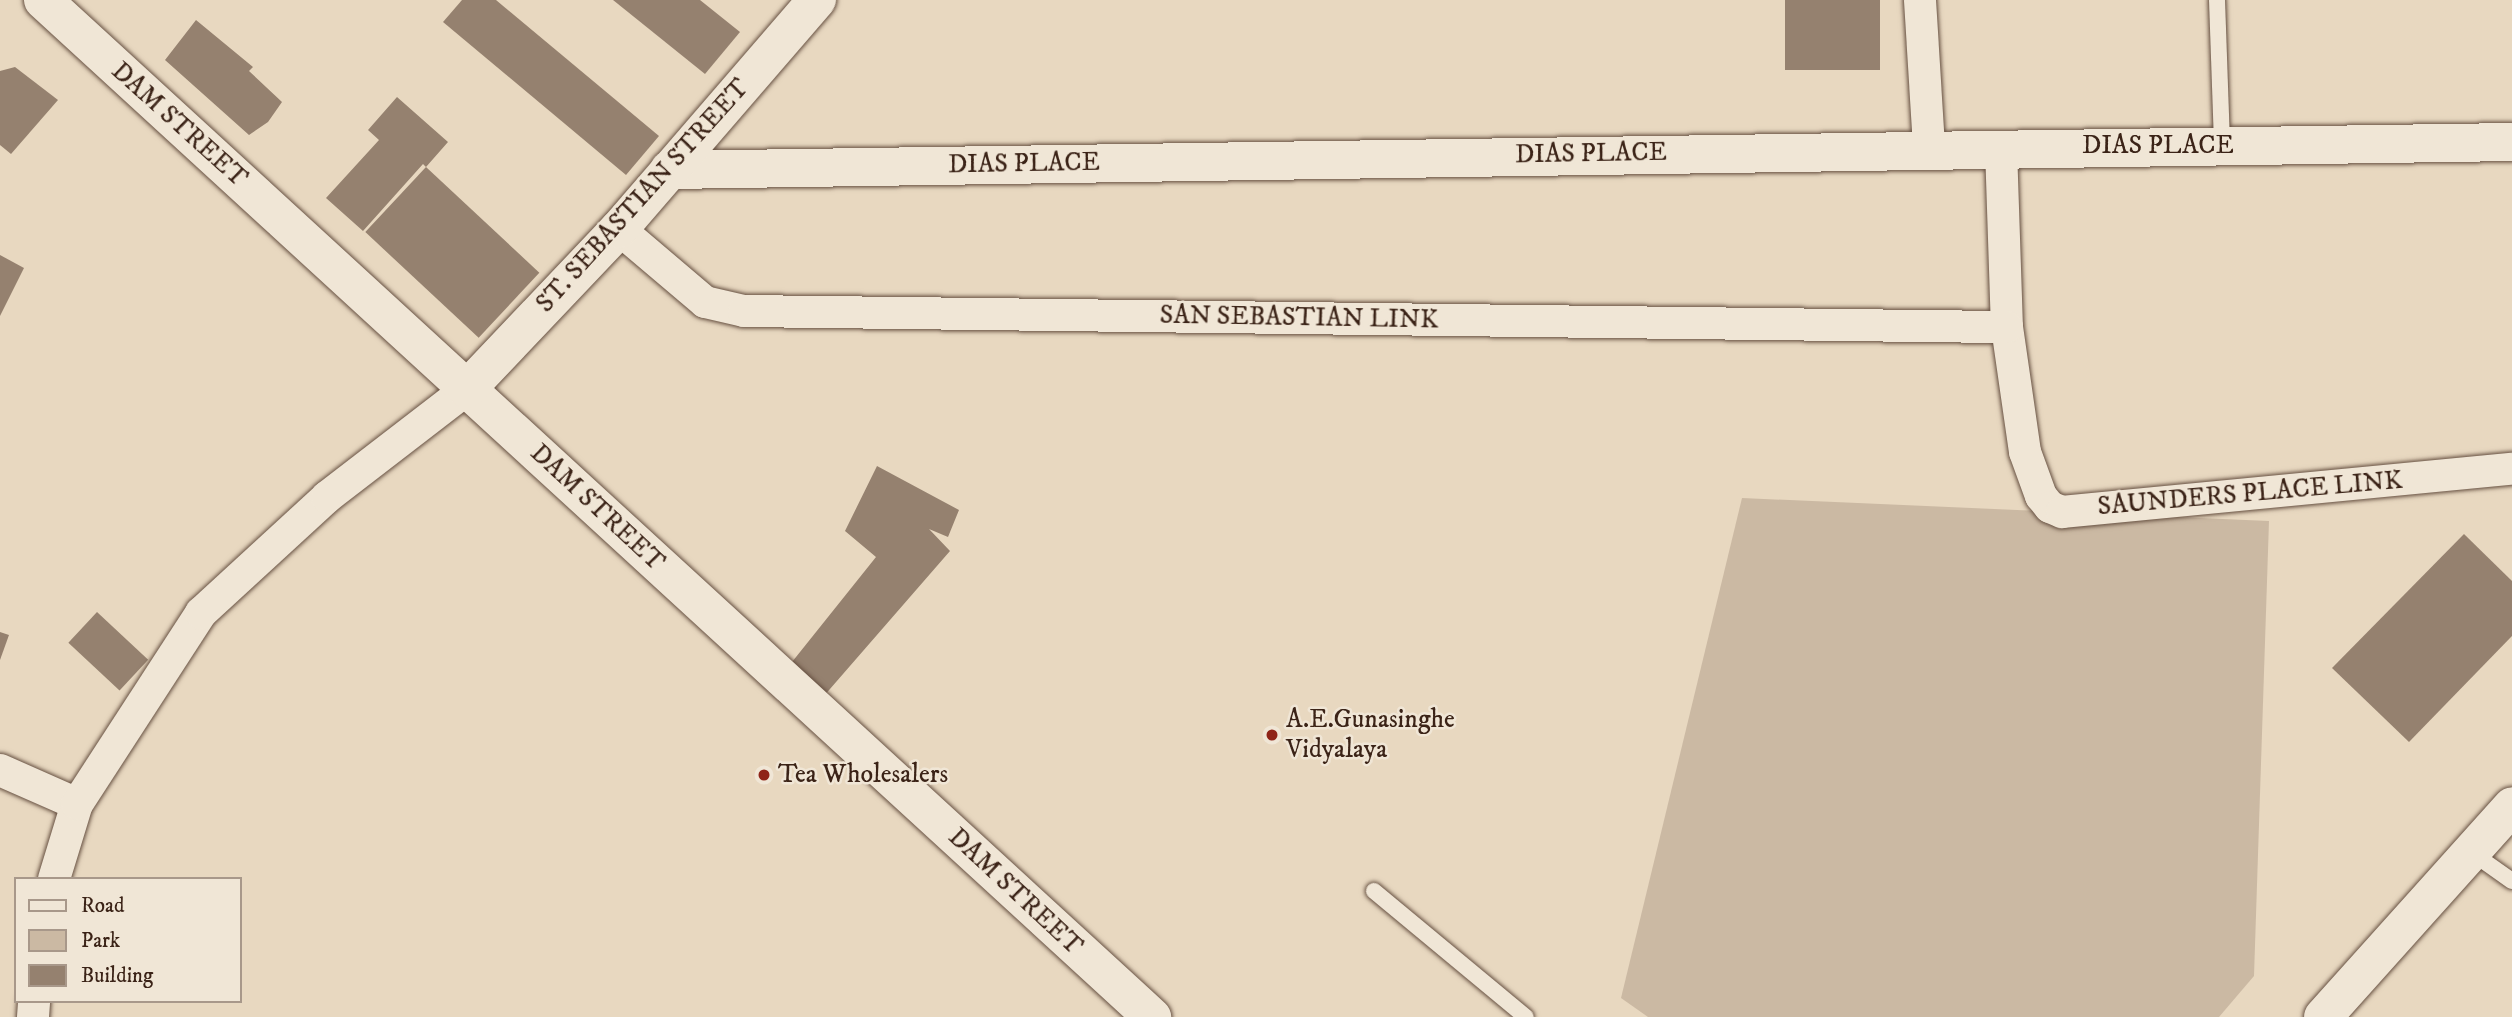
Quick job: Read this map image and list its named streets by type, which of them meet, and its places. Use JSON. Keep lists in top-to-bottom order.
{
  "streets": {
    "street": [
      "DAM STREET",
      "DIAS PLACE",
      "ST. SEBASTIAN STREET",
      "SAN SEBASTIAN LINK",
      "SAUNDERS PLACE LINK"
    ]
  },
  "crossings": [
    ["DAM STREET", "ST. SEBASTIAN STREET"],
    ["DIAS PLACE", "ST. SEBASTIAN STREET"],
    ["DIAS PLACE", "SAUNDERS PLACE LINK"],
    ["ST. SEBASTIAN STREET", "SAN SEBASTIAN LINK"],
    ["SAN SEBASTIAN LINK", "SAUNDERS PLACE LINK"]
  ],
  "places": ["A.E.Gunasinghe Vidyalaya", "Tea Wholesalers"],
  "legend": ["Road", "Park", "Building"]
}
